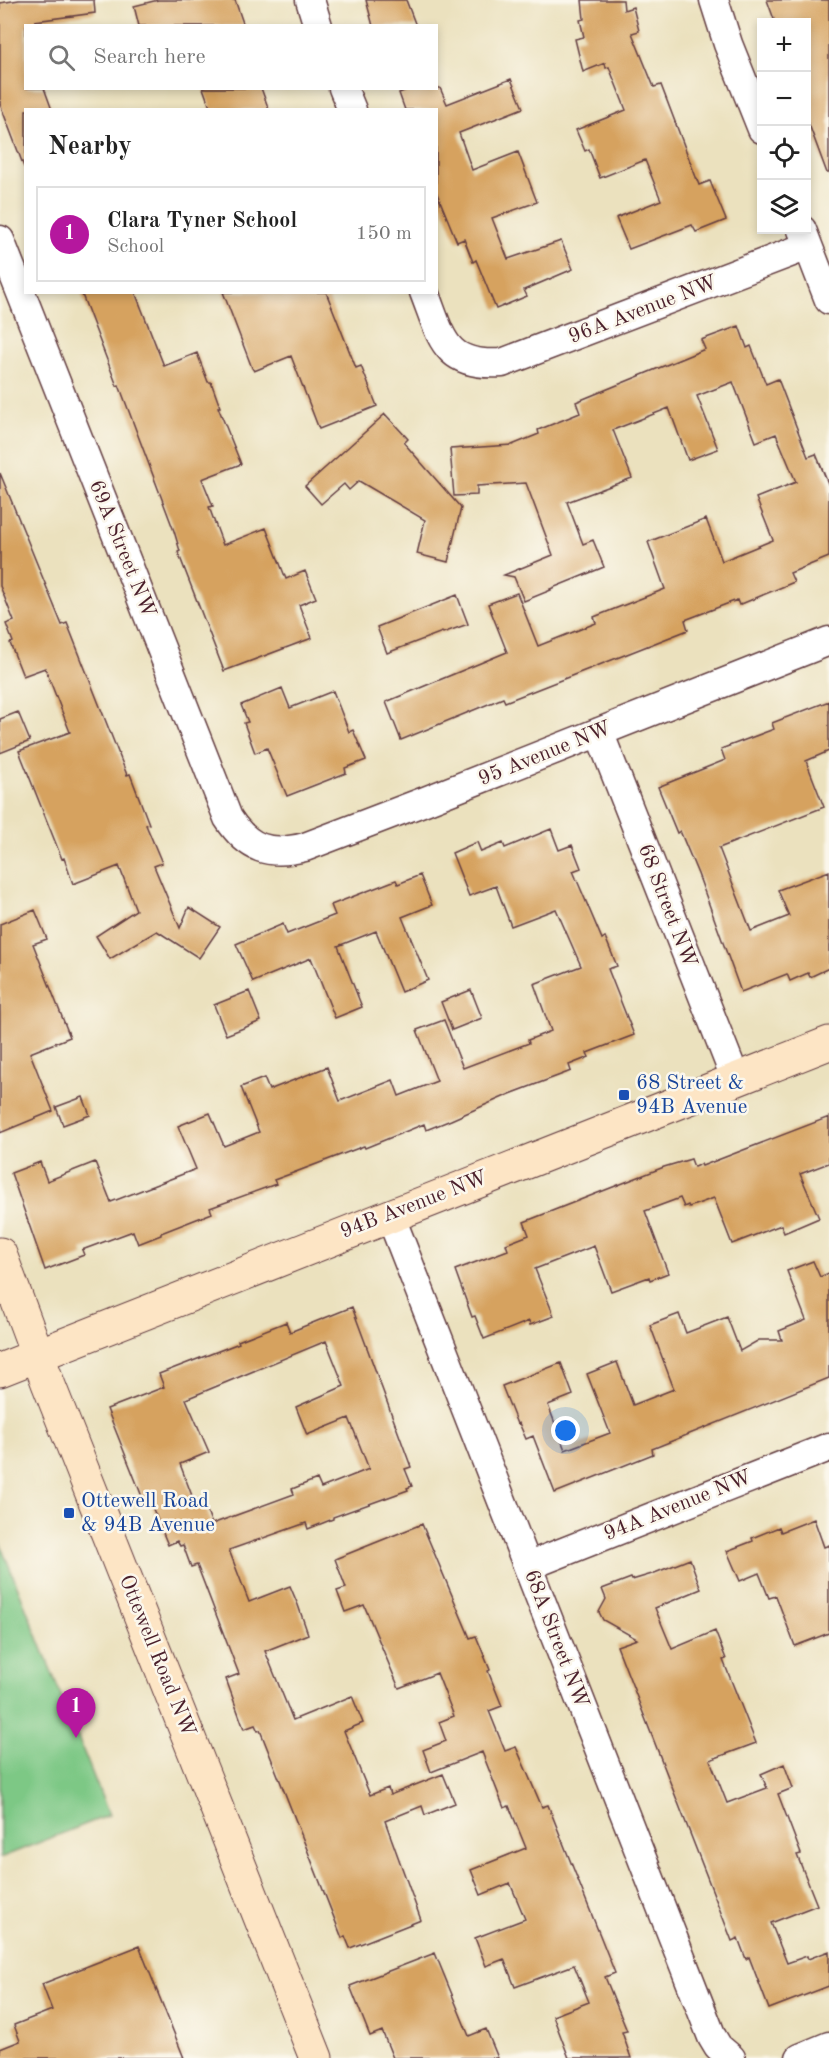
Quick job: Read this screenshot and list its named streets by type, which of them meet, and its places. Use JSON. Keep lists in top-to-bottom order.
{
  "streets": {
    "street": [
      "96A Avenue NW",
      "69A Street NW",
      "95 Avenue NW",
      "68 Street NW",
      "94B Avenue NW",
      "94A Avenue NW",
      "68A Street NW",
      "Ottewell Road NW"
    ]
  },
  "crossings": [
    ["69A Street NW", "95 Avenue NW"],
    ["95 Avenue NW", "68 Street NW"],
    ["68 Street NW", "94B Avenue NW"],
    ["94B Avenue NW", "68A Street NW"],
    ["94B Avenue NW", "Ottewell Road NW"],
    ["94A Avenue NW", "68A Street NW"]
  ],
  "places": {
    "transit": ["68 Street & 94B Avenue", "Ottewell Road & 94B Avenue"]
  },
  "page": {
    "map_buttons": ["+", "−"],
    "search": "Search here",
    "heading": "Nearby",
    "list": [
      {
        "mark": "1",
        "name": "Clara Tyner School",
        "note": "School",
        "value": "150 m"
      }
    ],
    "pins": "1"
  }
}
